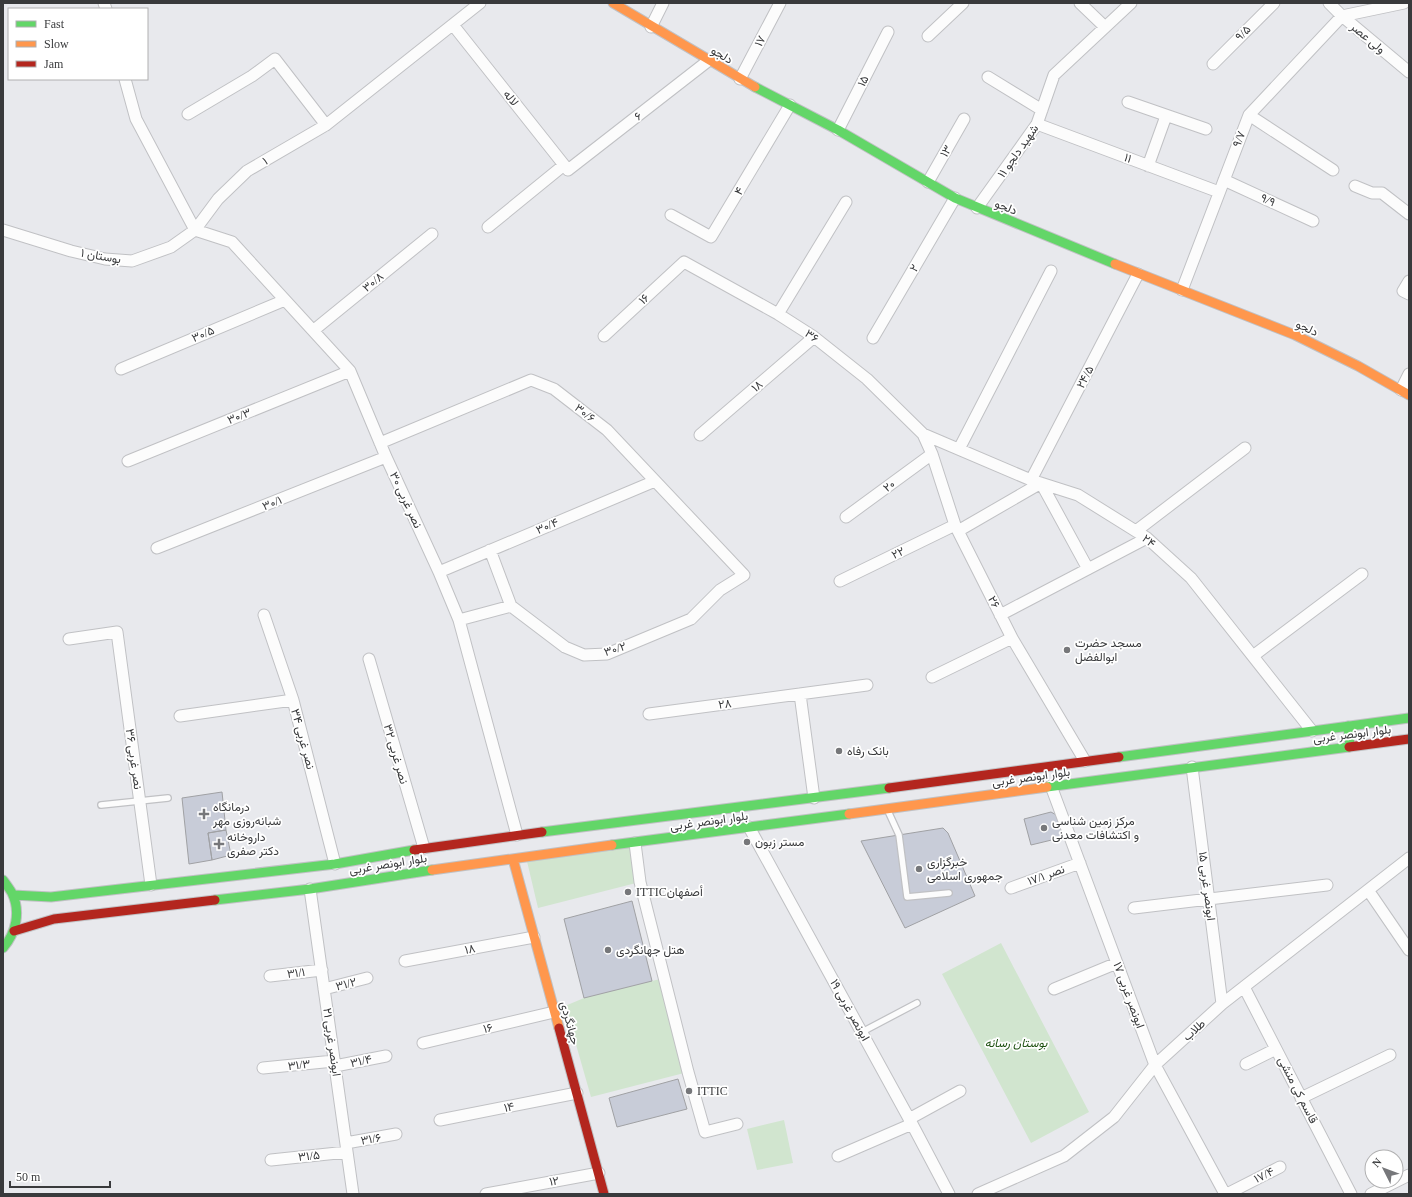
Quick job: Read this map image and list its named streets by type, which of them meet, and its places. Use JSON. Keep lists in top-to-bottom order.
{
  "streets": {
    "main road": ["دلجو", "بلوار ابونصر غربی", "جهانگردی"],
    "street": [
      "۹/۵",
      "ولی عصر",
      "۱۷",
      "۱۵",
      "لاله",
      "۶",
      "۹/۷",
      "۱۳",
      "شهید دلجو ۱۱",
      "۱۱",
      "۱",
      "۴",
      "۹/۹",
      "بوستان ۱",
      "۲",
      "۳۰/۸",
      "۱۶",
      "۳۰/۵",
      "۳۶",
      "۲۴/۵",
      "۱۸",
      "۳۰/۶",
      "۳۰/۳",
      "۲۰",
      "نصر غربی ۳۰",
      "۳۰/۱",
      "۳۰/۴",
      "۲۴",
      "۲۲",
      "۲۶",
      "۳۰/۲",
      "۲۸",
      "نصر غربی ۳۴",
      "نصر غربی ۳۲",
      "نصر غربی ۳۶",
      "نصر ۱۷/۱",
      "ابونصر غربی ۱۵",
      "۳۱/۱",
      "۳۱/۲",
      "ابونصر غربی ۱۷",
      "ابونصر غربی ۱۹",
      "طلاب",
      "ابونصر غربی ۲۱",
      "۳۱/۴",
      "۳۱/۳",
      "قاسم کی منشی",
      "۱۴",
      "۳۱/۶",
      "۳۱/۵",
      "۱۷/۴",
      "۱۲"
    ]
  },
  "crossings": [
    ["ولی عصر", "۹/۷"],
    ["۱۷", "دلجو"],
    ["دلجو", "۱۵"],
    ["دلجو", "۶"],
    ["دلجو", "۹/۷"],
    ["دلجو", "۱۳"],
    ["دلجو", "شهید دلجو ۱۱"],
    ["دلجو", "۴"],
    ["دلجو", "۲"],
    ["دلجو", "۲۴/۵"],
    ["لاله", "۶"],
    ["لاله", "۱"],
    ["۹/۷", "۱۱"],
    ["۹/۷", "۹/۹"],
    ["شهید دلجو ۱۱", "۱۱"],
    ["۱", "بوستان ۱"],
    ["۱", "نصر غربی ۳۰"],
    ["بوستان ۱", "نصر غربی ۳۰"],
    ["۳۰/۸", "نصر غربی ۳۰"],
    ["۱۶", "۳۶"],
    ["۱۶", "جهانگردی"],
    ["۳۰/۵", "نصر غربی ۳۰"],
    ["۳۶", "۱۸"],
    ["۳۶", "۲۴"],
    ["۳۶", "۲۶"],
    ["۲۴/۵", "۲۴"],
    ["۲۴/۵", "۲۲"],
    ["۱۸", "جهانگردی"],
    ["۳۰/۶", "نصر غربی ۳۰"],
    ["۳۰/۶", "۳۰/۴"],
    ["۳۰/۶", "۳۰/۲"],
    ["۳۰/۳", "نصر غربی ۳۰"],
    ["۲۰", "۲۶"],
    ["نصر غربی ۳۰", "۳۰/۱"],
    ["نصر غربی ۳۰", "۳۰/۴"],
    ["نصر غربی ۳۰", "بلوار ابونصر غربی"],
    ["۲۴", "۲۲"],
    ["۲۴", "۲۶"],
    ["۲۴", "بلوار ابونصر غربی"],
    ["۲۲", "۲۶"],
    ["۲۶", "بلوار ابونصر غربی"],
    ["بلوار ابونصر غربی", "نصر غربی ۳۴"],
    ["بلوار ابونصر غربی", "نصر غربی ۳۲"],
    ["بلوار ابونصر غربی", "نصر غربی ۳۶"],
    ["بلوار ابونصر غربی", "ابونصر غربی ۱۵"],
    ["بلوار ابونصر غربی", "ابونصر غربی ۱۷"],
    ["بلوار ابونصر غربی", "ابونصر غربی ۱۹"],
    ["بلوار ابونصر غربی", "جهانگردی"],
    ["بلوار ابونصر غربی", "ابونصر غربی ۲۱"],
    ["نصر ۱۷/۱", "ابونصر غربی ۱۷"],
    ["ابونصر غربی ۱۵", "طلاب"],
    ["۳۱/۱", "ابونصر غربی ۲۱"],
    ["۳۱/۲", "ابونصر غربی ۲۱"],
    ["ابونصر غربی ۱۷", "طلاب"],
    ["ابونصر غربی ۱۷", "۱۷/۴"],
    ["جهانگردی", "۱۴"],
    ["جهانگردی", "۱۲"],
    ["طلاب", "قاسم کی منشی"],
    ["ابونصر غربی ۲۱", "۳۱/۴"],
    ["ابونصر غربی ۲۱", "۳۱/۳"],
    ["ابونصر غربی ۲۱", "۳۱/۶"],
    ["ابونصر غربی ۲۱", "۳۱/۵"],
    ["۳۱/۴", "۳۱/۳"],
    ["۳۱/۶", "۳۱/۵"]
  ],
  "parks": ["بوستان رسانه"],
  "places": {
    "other": [
      "مسجد حضرت ابوالفضل",
      "بانک رفاه",
      "مرکز زمین شناسی و اکتشافات معدنی",
      "مستر زبون",
      "خبرگزاری جمهوری اسلامی",
      "ITTICأصفهان",
      "هتل جهانگردی",
      "ITTIC"
    ],
    "health": ["درمانگاه شبانه‌روزی مهر", "داروخانه دکتر صفری"]
  },
  "legend": ["Fast", "Slow", "Jam"],
  "scale_bar": "50 m",
  "north": "top left"
}
